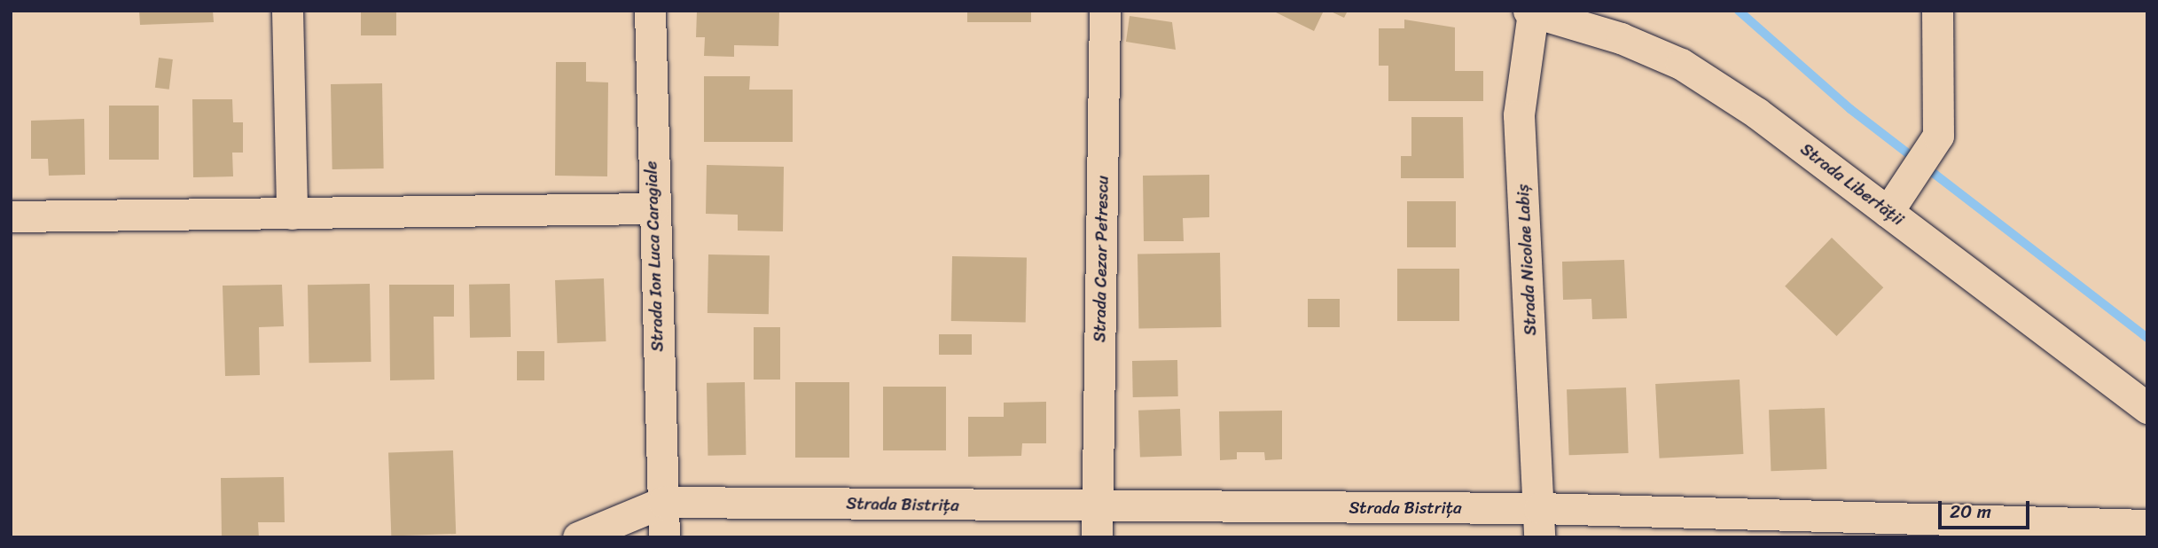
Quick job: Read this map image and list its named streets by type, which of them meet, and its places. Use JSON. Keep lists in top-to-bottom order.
{
  "streets": {
    "street": [
      "Strada Libertății",
      "Strada Ion Luca Caragiale",
      "Strada Cezar Petrescu",
      "Strada Nicolae Labiș",
      "Strada Bistrița"
    ]
  },
  "crossings": [
    ["Strada Libertății", "Strada Nicolae Labiș"],
    ["Strada Ion Luca Caragiale", "Strada Bistrița"],
    ["Strada Cezar Petrescu", "Strada Bistrița"],
    ["Strada Nicolae Labiș", "Strada Bistrița"]
  ],
  "scale_bar": "20 m"
}
